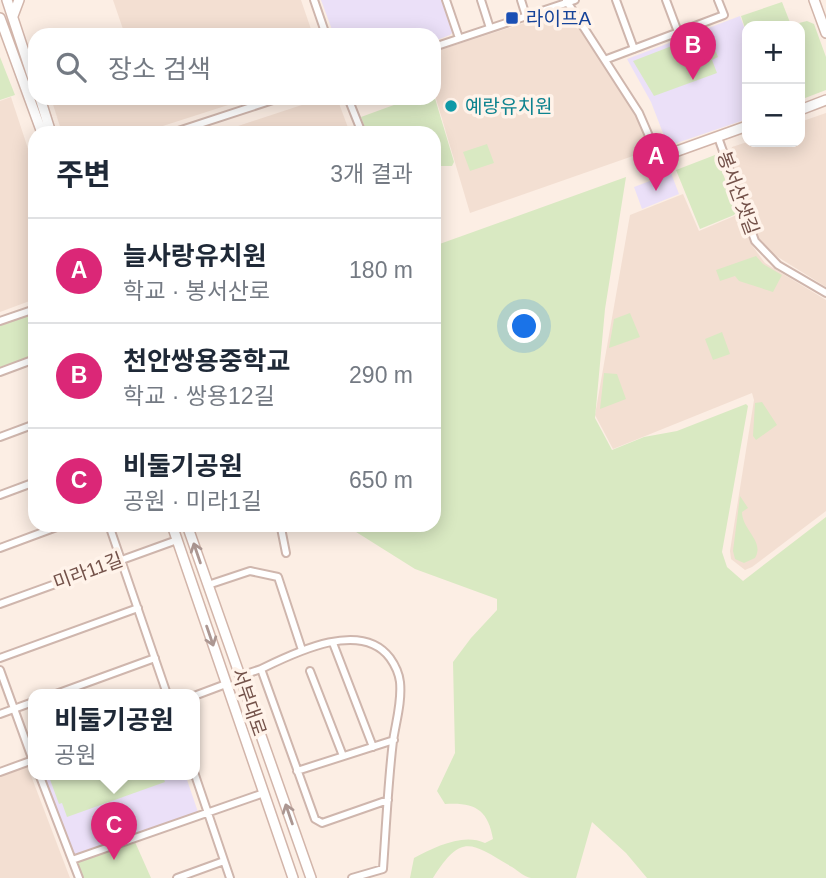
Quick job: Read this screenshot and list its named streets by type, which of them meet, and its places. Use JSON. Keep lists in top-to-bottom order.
{
  "streets": {
    "main road": ["서부대로"],
    "street": ["봉서산샛길", "미라11길"]
  },
  "crossings": [
    ["미라11길", "서부대로"]
  ],
  "places": {
    "transit": ["라이프A"],
    "other": ["예랑유치원"]
  },
  "page": {
    "map_buttons": ["+", "−"],
    "pins": ["B", "A", "C"],
    "search": "장소 검색",
    "heading": ["주변", "3개 결과"],
    "list": [
      {
        "mark": "A",
        "name": "늘사랑유치원",
        "note": "학교 · 봉서산로",
        "value": "180 m"
      },
      {
        "mark": "B",
        "name": "천안쌍용중학교",
        "note": "학교 · 쌍용12길",
        "value": "290 m"
      },
      {
        "mark": "C",
        "name": "비둘기공원",
        "note": "공원 · 미라1길",
        "value": "650 m"
      }
    ],
    "popup": ["비둘기공원", "공원"]
  }
}
